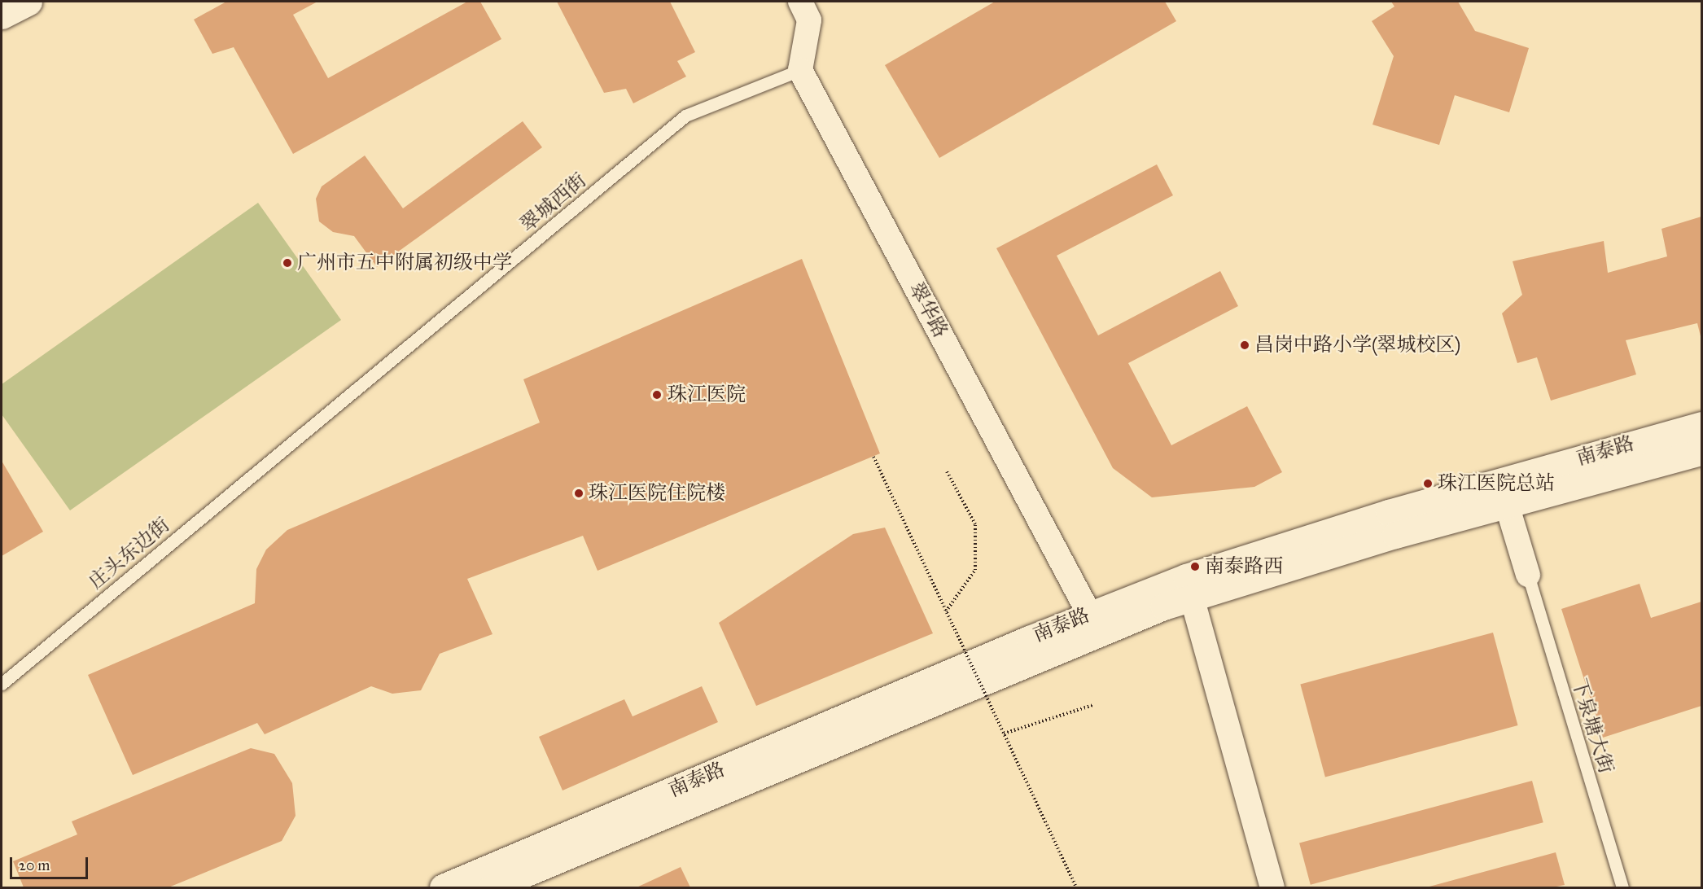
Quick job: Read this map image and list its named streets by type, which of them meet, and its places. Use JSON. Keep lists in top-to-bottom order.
{
  "streets": {
    "main road": ["南泰路"],
    "street": ["翠华路"],
    "lane": ["翠城西街", "庄头东边街", "下泉塘大街"]
  },
  "crossings": [
    ["翠城西街", "翠华路"],
    ["翠城西街", "庄头东边街"],
    ["翠华路", "南泰路"]
  ],
  "places": [
    "广州市五中附属初级中学",
    "昌岗中路小学(翠城校区)",
    "珠江医院",
    "珠江医院总站",
    "珠江医院住院楼",
    "南泰路西"
  ],
  "scale_bar": "20 m"
}
